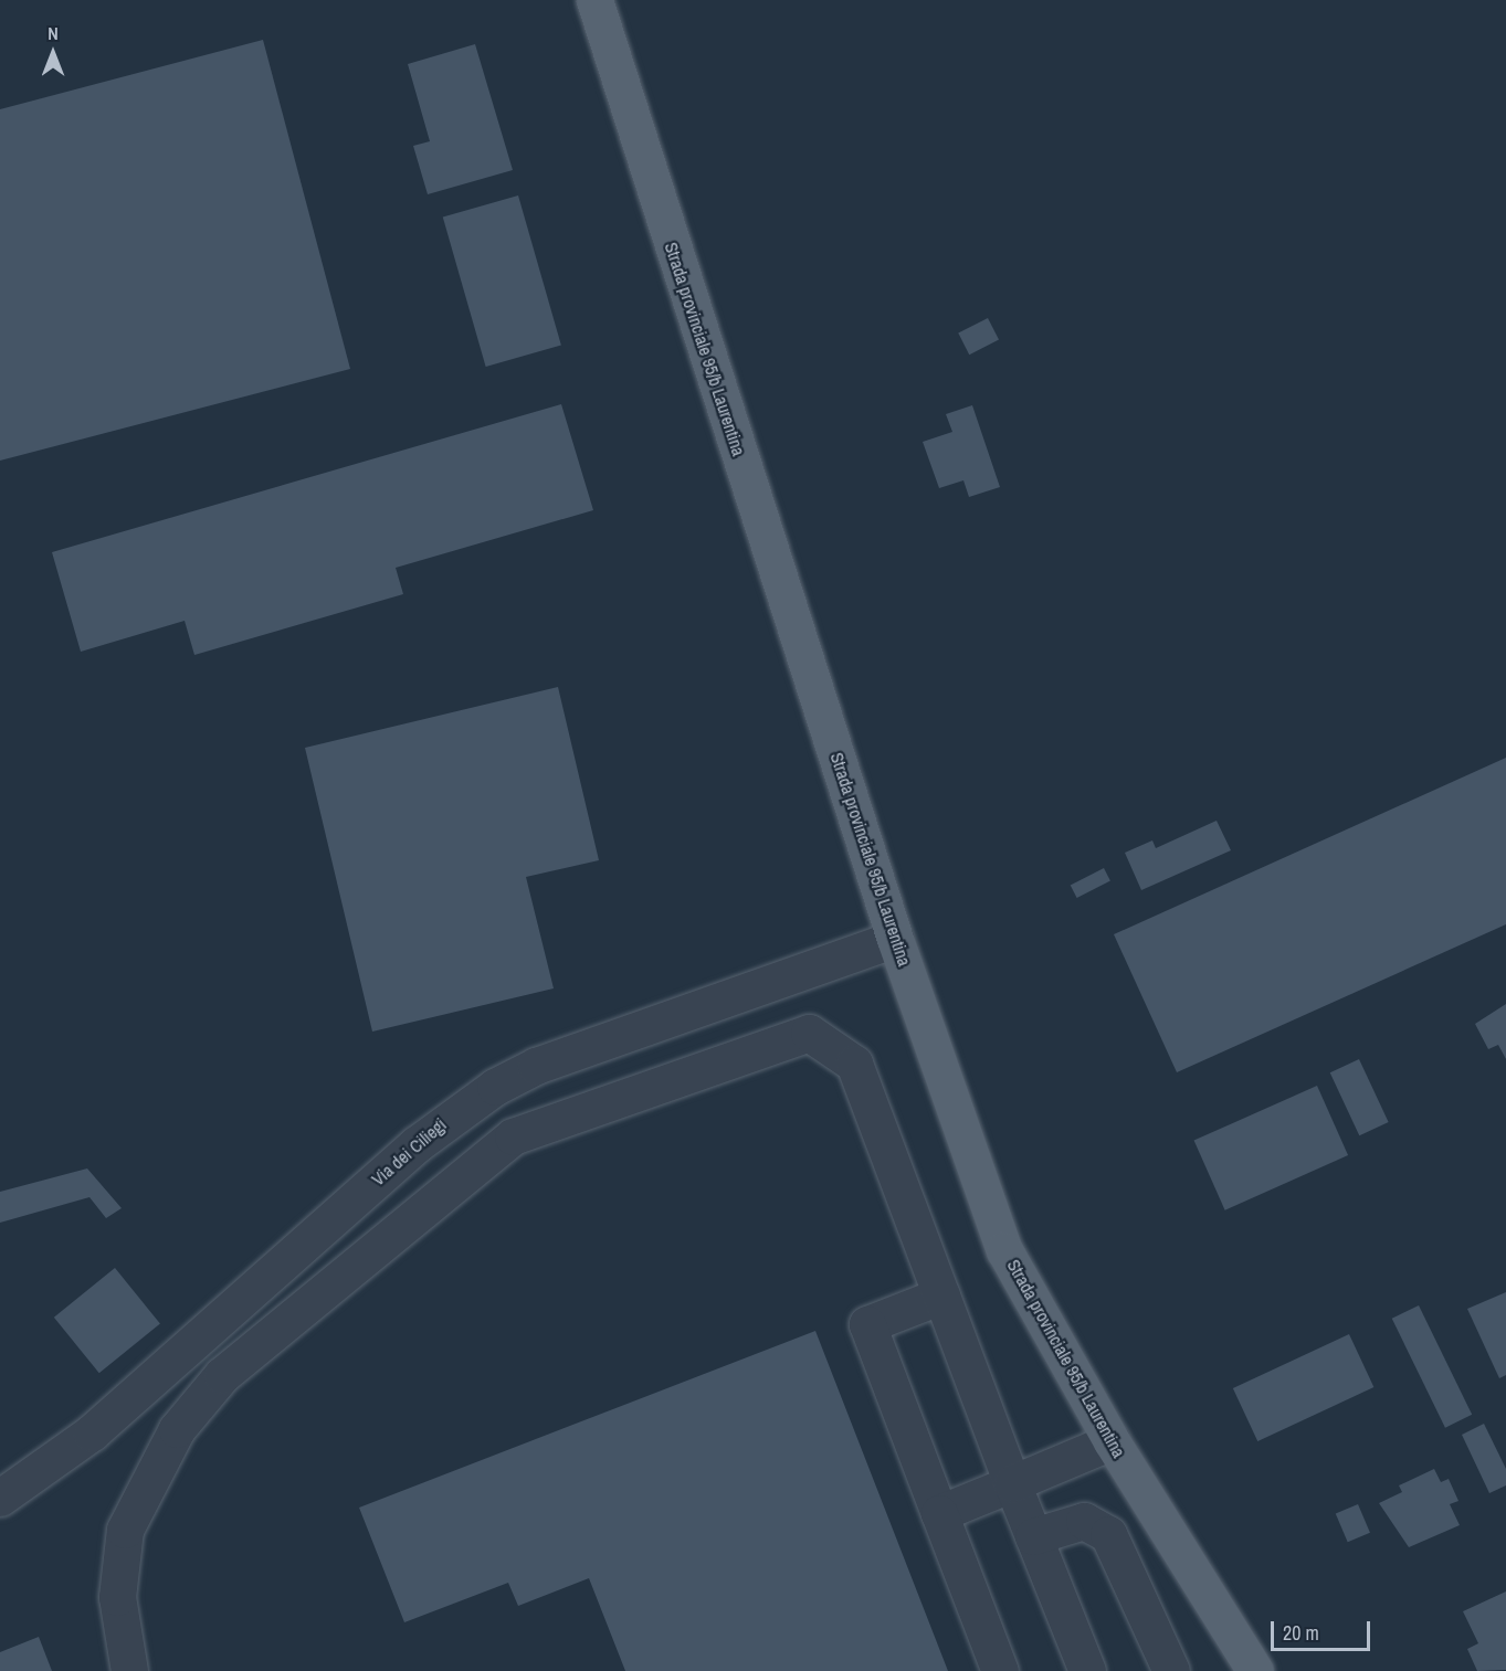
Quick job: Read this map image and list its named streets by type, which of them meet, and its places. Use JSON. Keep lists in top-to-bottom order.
{
  "streets": {
    "main road": ["Strada provinciale 95/b Laurentina"],
    "street": ["Via dei Ciliegi"]
  },
  "crossings": [
    ["Strada provinciale 95/b Laurentina", "Via dei Ciliegi"]
  ],
  "scale_bar": "20 m",
  "north": "top"
}
